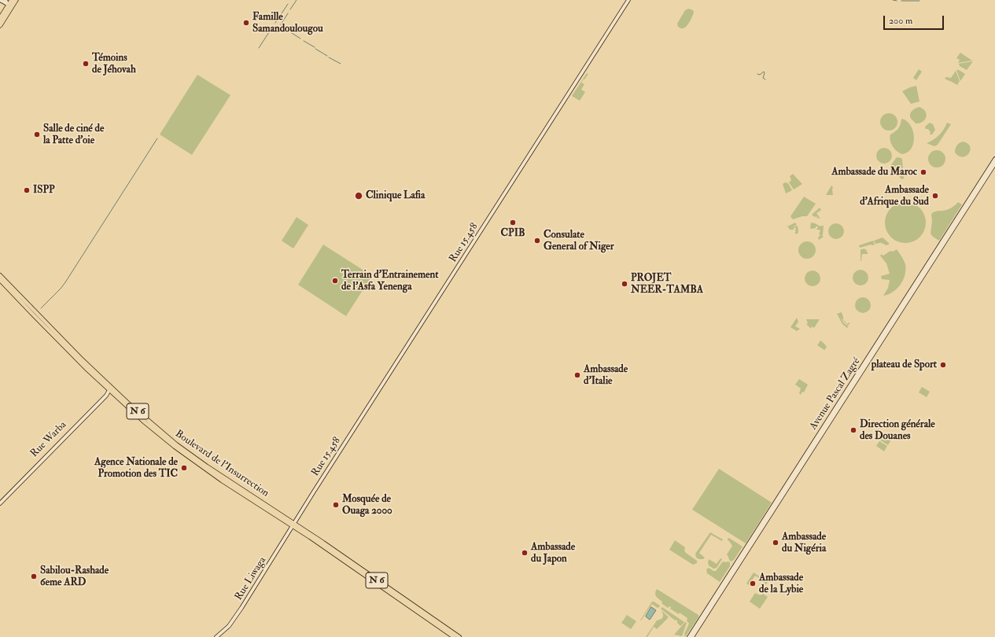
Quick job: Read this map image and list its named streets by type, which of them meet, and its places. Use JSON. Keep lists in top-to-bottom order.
{
  "streets": {
    "main road": [
      "Rue 15.458",
      "Avenue Pascal Zagré",
      "N 6",
      "Rue Warba",
      "Boulevard de l'Insurrection",
      "Rue Liwaga"
    ]
  },
  "crossings": [
    ["Rue 15.458", "Boulevard de l'Insurrection"],
    ["Rue 15.458", "Rue Liwaga"],
    ["Rue Warba", "Boulevard de l'Insurrection"],
    ["Boulevard de l'Insurrection", "Rue Liwaga"]
  ],
  "places": [
    "Famille Samandoulougou",
    "Témoins de Jéhovah",
    "Salle de ciné de la Patte d'oie",
    "Ambassade du Maroc",
    "ISPP",
    "Clinique Lafia",
    "Ambassade d'Afrique du Sud",
    "CPIB",
    "Consulate General of Niger",
    "Terrain d'Entrainement de l'Asfa Yenenga",
    "PROJET NEER-TAMBA",
    "plateau de Sport",
    "Ambassade d'Italie",
    "Direction générale des Douanes",
    "Agence Nationale de Promotion des TIC",
    "Mosquée de Ouaga 2000",
    "Ambassade du Nigéria",
    "Ambassade du Japon",
    "Sabilou-Rashade 6eme ARD",
    "Ambassade de la Lybie"
  ],
  "scale_bar": "200 m"
}
